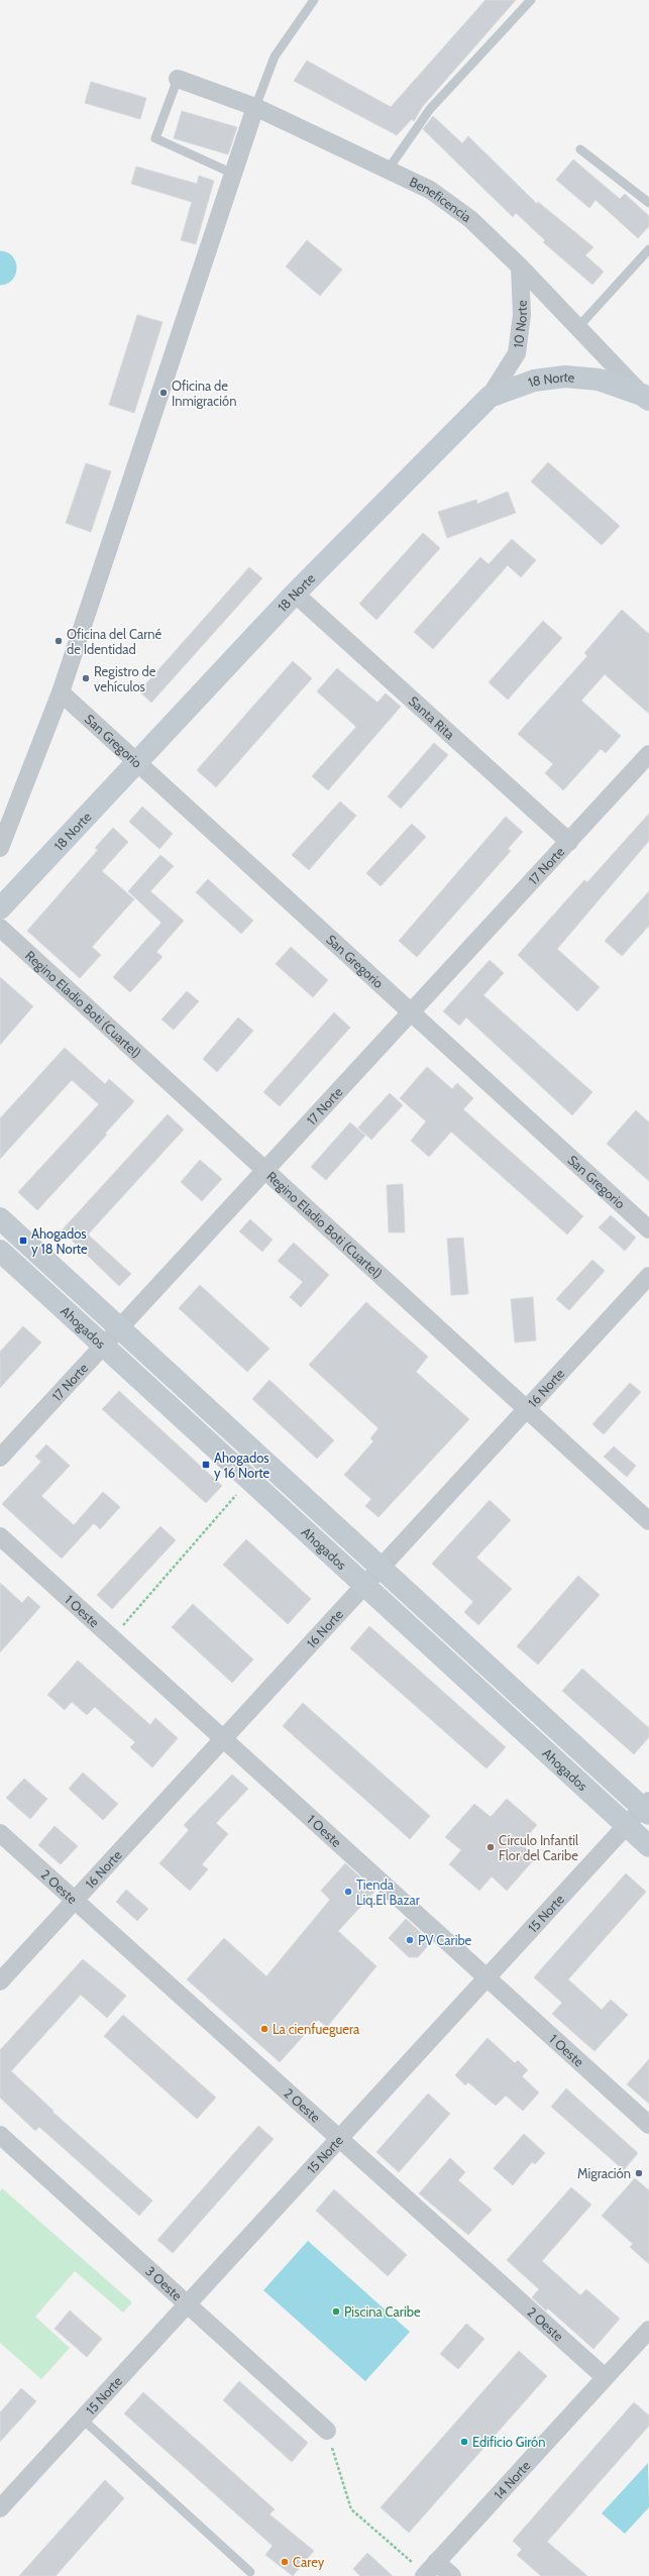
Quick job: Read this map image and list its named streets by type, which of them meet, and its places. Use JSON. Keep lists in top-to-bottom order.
{
  "streets": {
    "main road": ["18 Norte", "Ahogados"],
    "street": [
      "Beneficencia",
      "10 Norte",
      "Santa Rita",
      "San Gregorio",
      "17 Norte",
      "Regino Eladio Boti (Cuartel)",
      "16 Norte",
      "1 Oeste",
      "2 Oeste",
      "15 Norte",
      "3 Oeste",
      "14 Norte"
    ]
  },
  "crossings": [
    ["Beneficencia", "10 Norte"],
    ["Beneficencia", "18 Norte"],
    ["10 Norte", "18 Norte"],
    ["18 Norte", "Santa Rita"],
    ["18 Norte", "San Gregorio"],
    ["Santa Rita", "17 Norte"],
    ["San Gregorio", "17 Norte"],
    ["17 Norte", "Regino Eladio Boti (Cuartel)"],
    ["17 Norte", "Ahogados"],
    ["Regino Eladio Boti (Cuartel)", "16 Norte"],
    ["Ahogados", "16 Norte"],
    ["Ahogados", "15 Norte"],
    ["16 Norte", "1 Oeste"],
    ["16 Norte", "2 Oeste"],
    ["1 Oeste", "15 Norte"],
    ["2 Oeste", "15 Norte"],
    ["2 Oeste", "14 Norte"],
    ["15 Norte", "3 Oeste"]
  ],
  "places": {
    "other": [
      "Oficina de Inmigración",
      "Oficina del Carné de Identidad",
      "Registro de vehículos",
      "Círculo Infantil Flor del Caribe",
      "Tienda Liq.El Bazar",
      "PV Caribe",
      "La cienfueguera",
      "Migración",
      "Piscina Caribe",
      "Edificio Girón",
      "Carey"
    ],
    "transit": ["Ahogados y 18 Norte", "Ahogados y 16 Norte"]
  }
}
